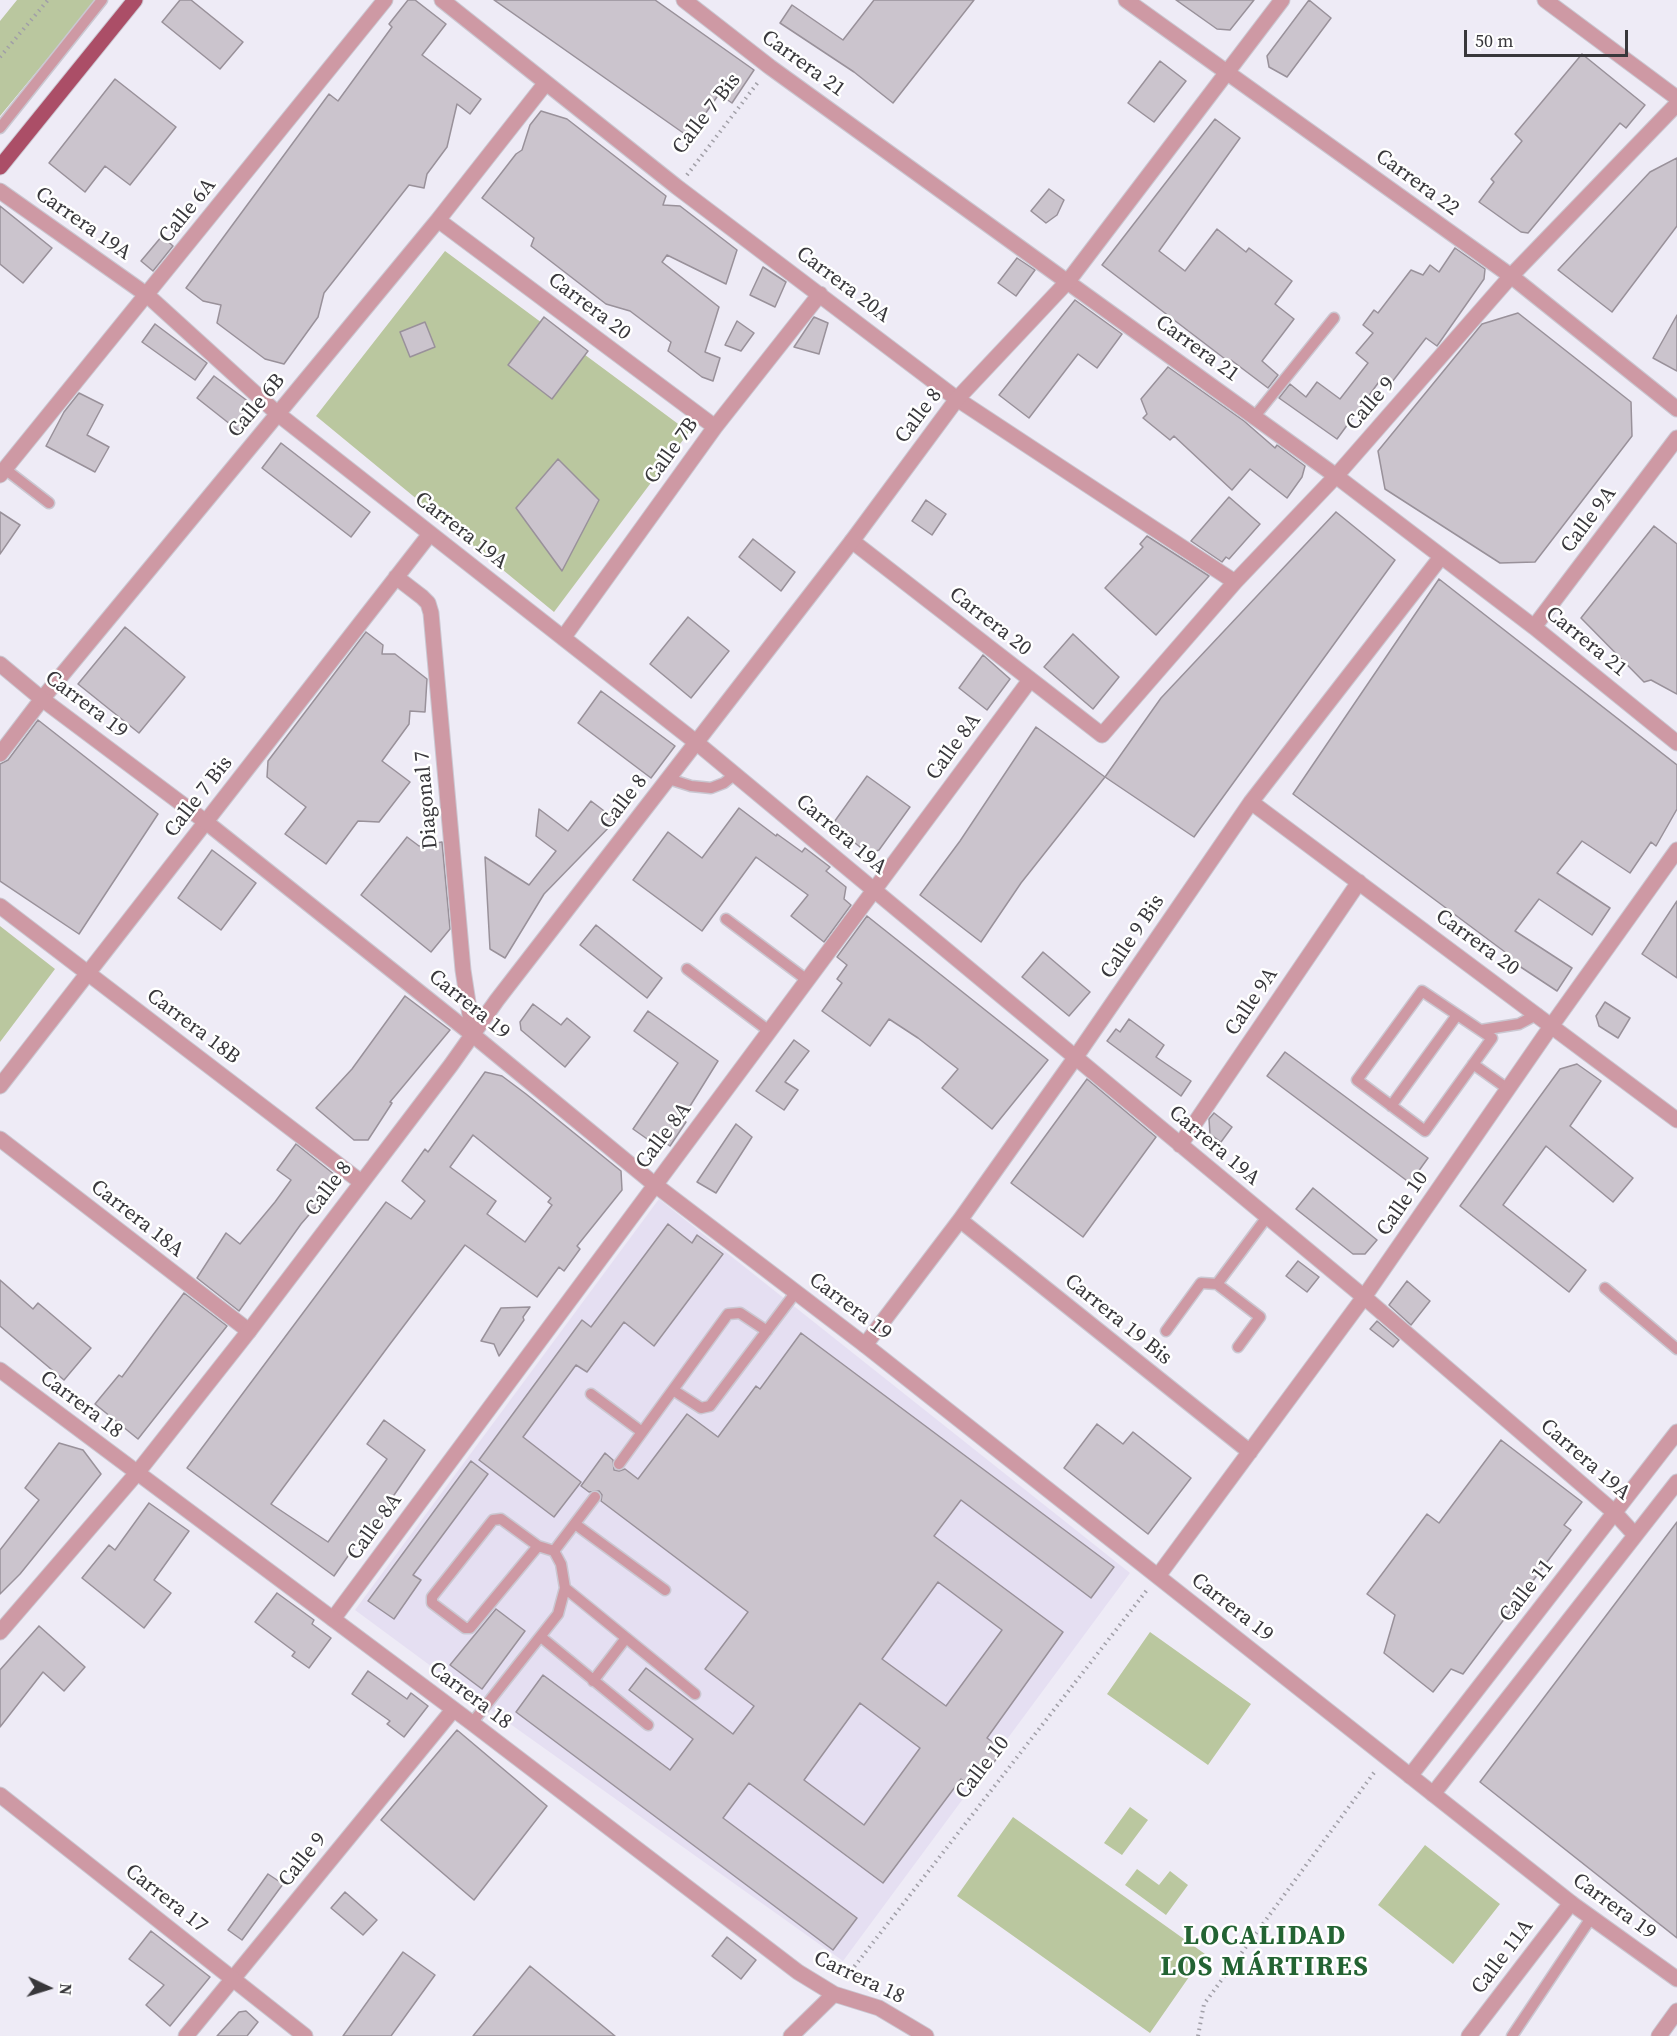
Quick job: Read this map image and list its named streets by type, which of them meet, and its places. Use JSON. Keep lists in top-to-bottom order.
{
  "streets": {
    "street": [
      "Carrera 21",
      "Calle 7 Bis",
      "Carrera 22",
      "Calle 6A",
      "Carrera 19A",
      "Carrera 20A",
      "Carrera 20",
      "Calle 9",
      "Calle 6B",
      "Calle 8",
      "Calle 7B",
      "Calle 9A",
      "Carrera 19",
      "Calle 8A",
      "Diagonal 7",
      "Calle 9 Bis",
      "Carrera 18B",
      "Calle 10",
      "Carrera 18A",
      "Carrera 19 Bis",
      "Carrera 18",
      "Calle 11",
      "Carrera 17",
      "Calle 11A"
    ]
  },
  "crossings": [
    ["Carrera 21", "Calle 7 Bis"],
    ["Carrera 21", "Calle 9"],
    ["Carrera 21", "Calle 8"],
    ["Carrera 21", "Calle 9A"],
    ["Carrera 21", "Calle 9 Bis"],
    ["Calle 7 Bis", "Carrera 19A"],
    ["Calle 7 Bis", "Carrera 20A"],
    ["Calle 7 Bis", "Carrera 19"],
    ["Calle 7 Bis", "Diagonal 7"],
    ["Calle 7 Bis", "Carrera 18B"],
    ["Carrera 22", "Calle 9"],
    ["Carrera 22", "Calle 8"],
    ["Calle 6A", "Carrera 19A"],
    ["Carrera 19A", "Calle 6B"],
    ["Carrera 19A", "Calle 8"],
    ["Carrera 19A", "Calle 7B"],
    ["Carrera 19A", "Calle 9A"],
    ["Carrera 19A", "Calle 8A"],
    ["Carrera 19A", "Calle 9 Bis"],
    ["Carrera 19A", "Calle 10"],
    ["Carrera 19A", "Calle 11"],
    ["Carrera 20A", "Calle 9"],
    ["Carrera 20A", "Calle 6B"],
    ["Carrera 20A", "Calle 8"],
    ["Carrera 20A", "Calle 7B"],
    ["Carrera 20", "Calle 9"],
    ["Carrera 20", "Calle 6B"],
    ["Carrera 20", "Calle 8"],
    ["Carrera 20", "Calle 7B"],
    ["Carrera 20", "Calle 9A"],
    ["Carrera 20", "Calle 8A"],
    ["Carrera 20", "Calle 9 Bis"],
    ["Carrera 20", "Calle 10"],
    ["Calle 9", "Carrera 18"],
    ["Calle 9", "Carrera 17"],
    ["Calle 6B", "Carrera 19"],
    ["Calle 8", "Carrera 19"],
    ["Calle 8", "Diagonal 7"],
    ["Calle 8", "Carrera 18B"],
    ["Calle 8", "Carrera 18A"],
    ["Calle 8", "Carrera 18"],
    ["Carrera 19", "Calle 8A"],
    ["Carrera 19", "Diagonal 7"],
    ["Carrera 19", "Calle 9 Bis"],
    ["Carrera 19", "Calle 10"],
    ["Carrera 19", "Calle 11"],
    ["Carrera 19", "Calle 11A"],
    ["Calle 8A", "Carrera 18"],
    ["Calle 9 Bis", "Carrera 19 Bis"],
    ["Calle 10", "Carrera 19 Bis"]
  ],
  "districts": ["LOCALIDAD LOS MÁRTIRES"],
  "scale_bar": "50 m",
  "north": "right"
}
